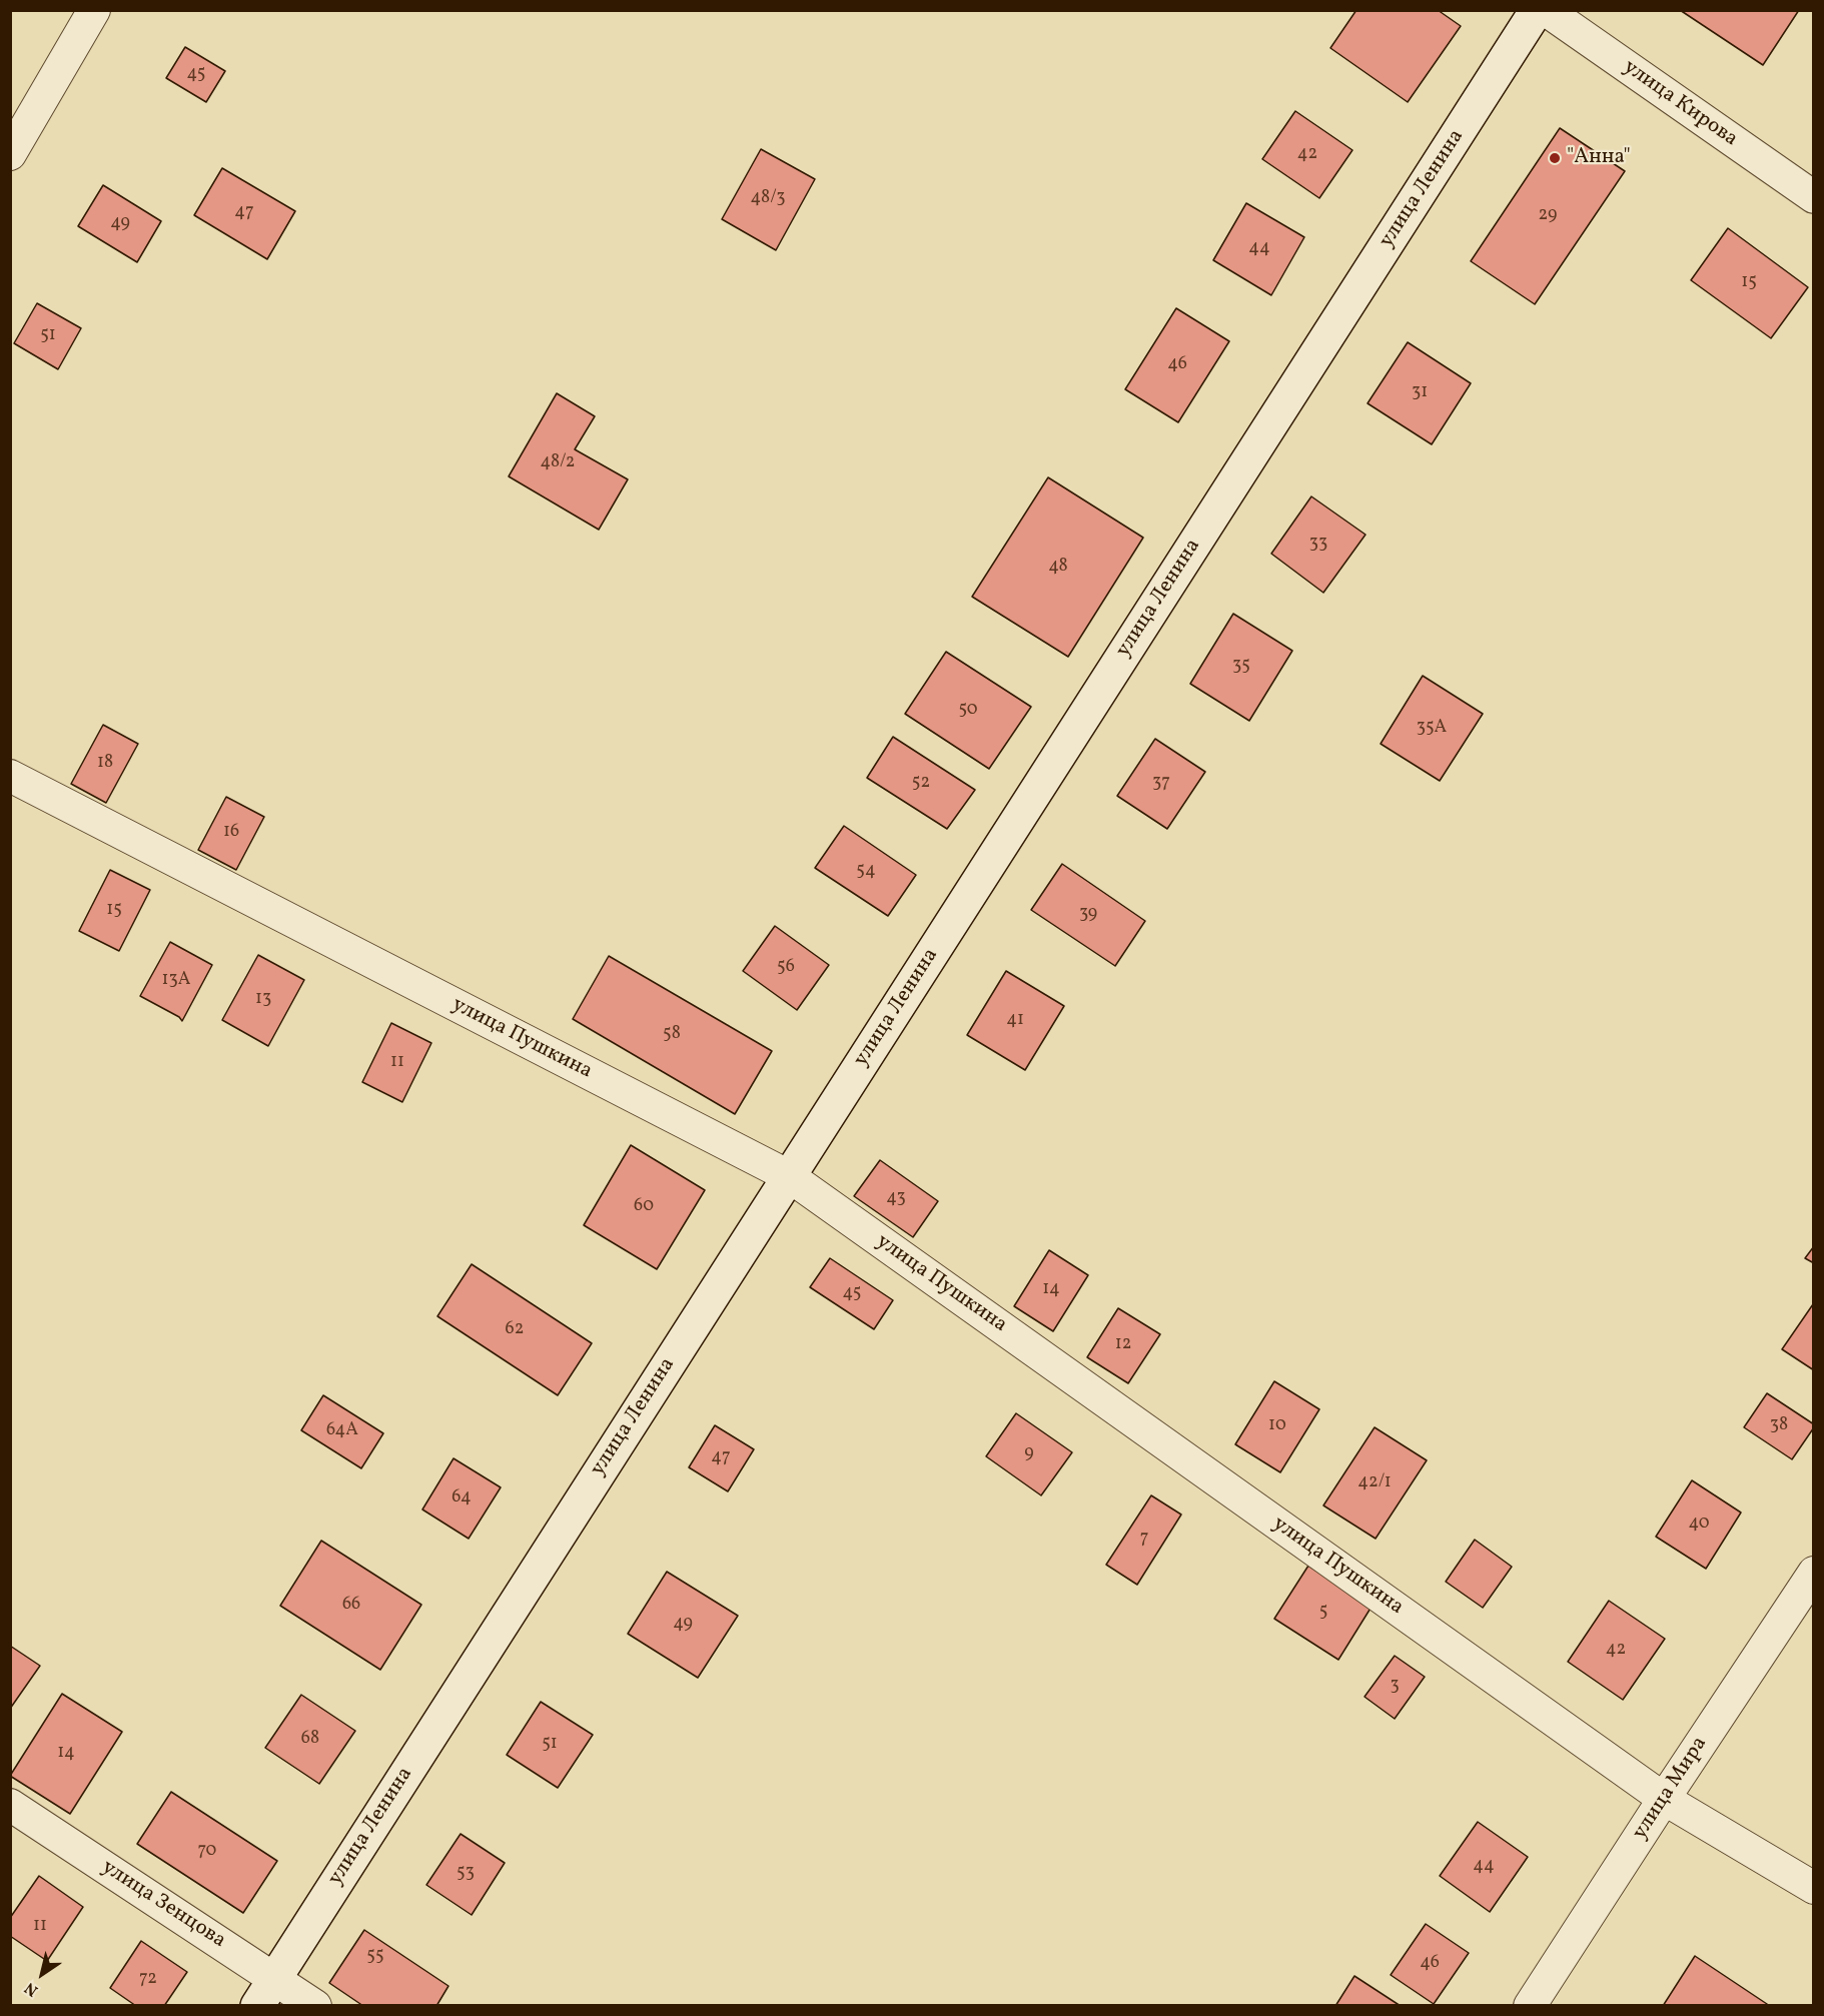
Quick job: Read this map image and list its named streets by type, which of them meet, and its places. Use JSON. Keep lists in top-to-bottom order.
{
  "streets": {
    "street": [
      "улица Кирова",
      "улица Ленина",
      "улица Пушкина",
      "улица Мира",
      "улица Зенцова"
    ]
  },
  "crossings": [
    ["улица Ленина", "улица Пушкина"],
    ["улица Ленина", "улица Зенцова"],
    ["улица Пушкина", "улица Мира"]
  ],
  "places": ["\"Анна\""],
  "house_numbers": [
    "45",
    "42",
    "48/3",
    "47",
    "29",
    "49",
    "44",
    "15",
    "51",
    "46",
    "31",
    "48/2",
    "33",
    "48",
    "35",
    "50",
    "35А",
    "18",
    "52",
    "37",
    "16",
    "54",
    "15",
    "39",
    "56",
    "13А",
    "13",
    "41",
    "58",
    "11",
    "43",
    "60",
    "14",
    "45",
    "62",
    "12",
    "10",
    "38",
    "64А",
    "9",
    "47",
    "42/1",
    "64",
    "40",
    "7",
    "66",
    "5",
    "49",
    "42",
    "3",
    "68",
    "51",
    "14",
    "70",
    "44",
    "53",
    "11",
    "55",
    "46",
    "72"
  ],
  "north": "bottom left"
}
